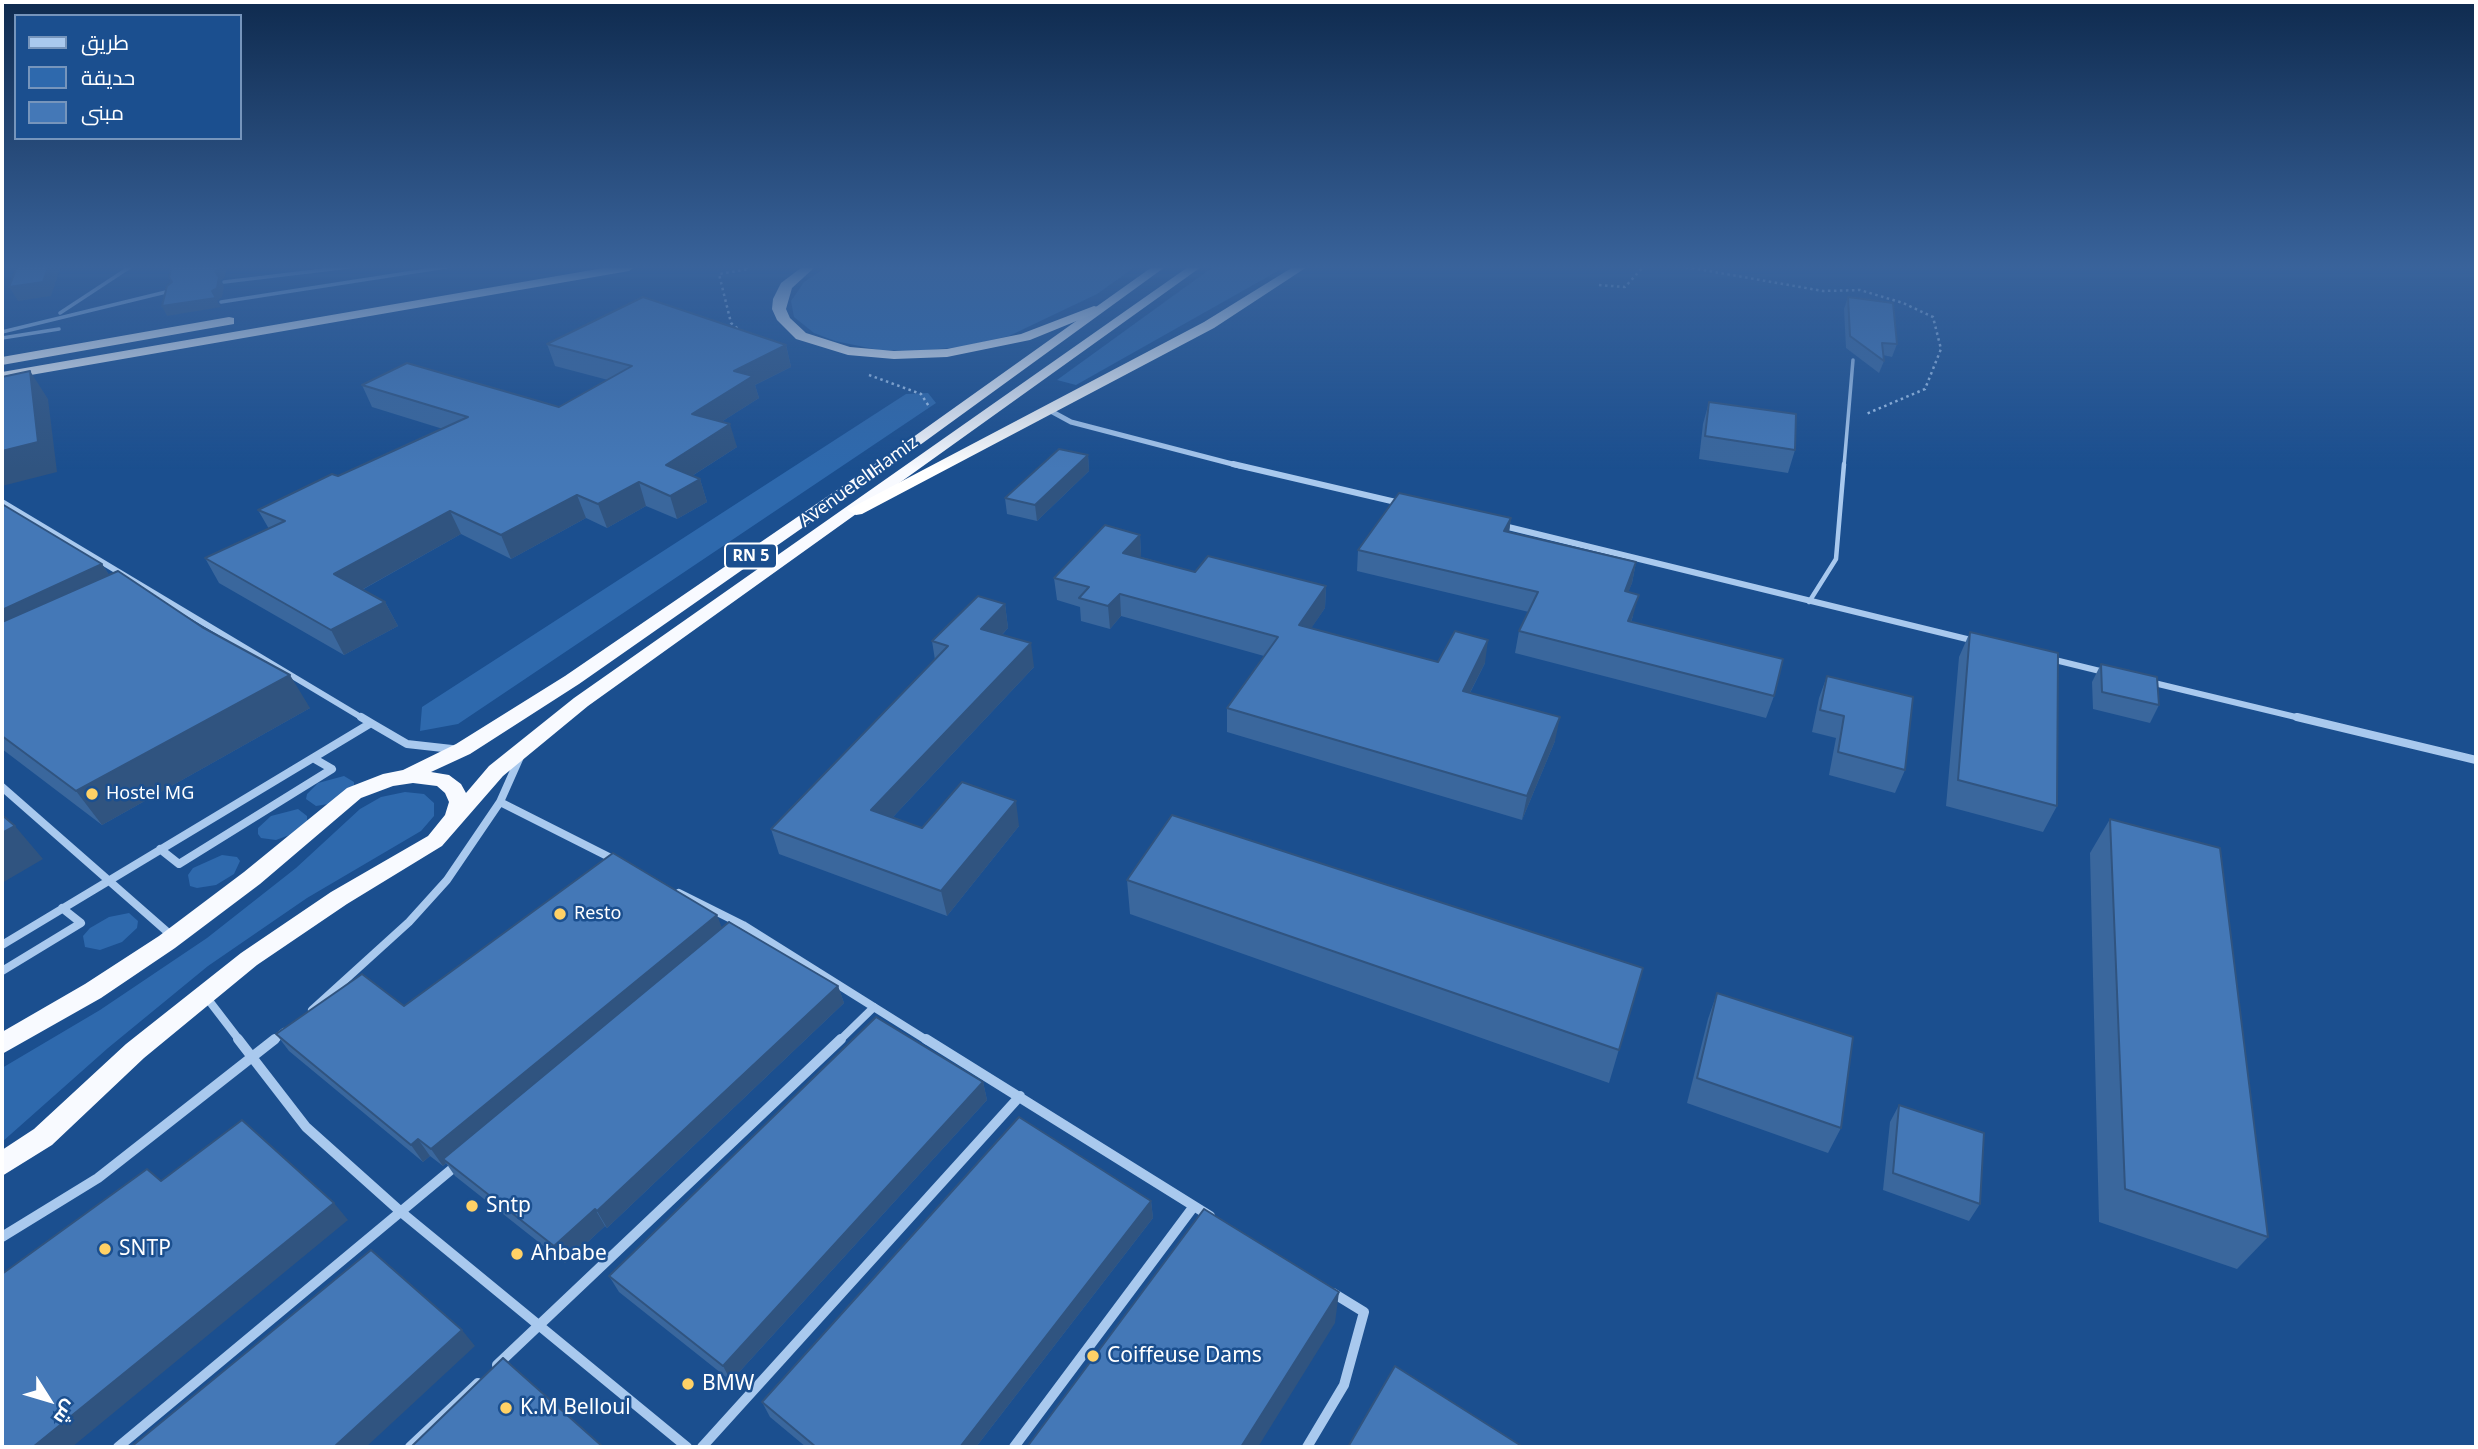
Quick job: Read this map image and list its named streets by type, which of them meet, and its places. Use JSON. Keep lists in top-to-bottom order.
{
  "streets": {
    "highway": ["Avenue el Hamiz", "RN 5"]
  },
  "places": [
    "Hostel MG",
    "Resto",
    "Sntp",
    "SNTP",
    "Ahbabe",
    "Coiffeuse Dams",
    "BMW",
    "K.M Belloul"
  ],
  "legend": ["طريق", "حديقة", "مبنى"],
  "north": "bottom right"
}
